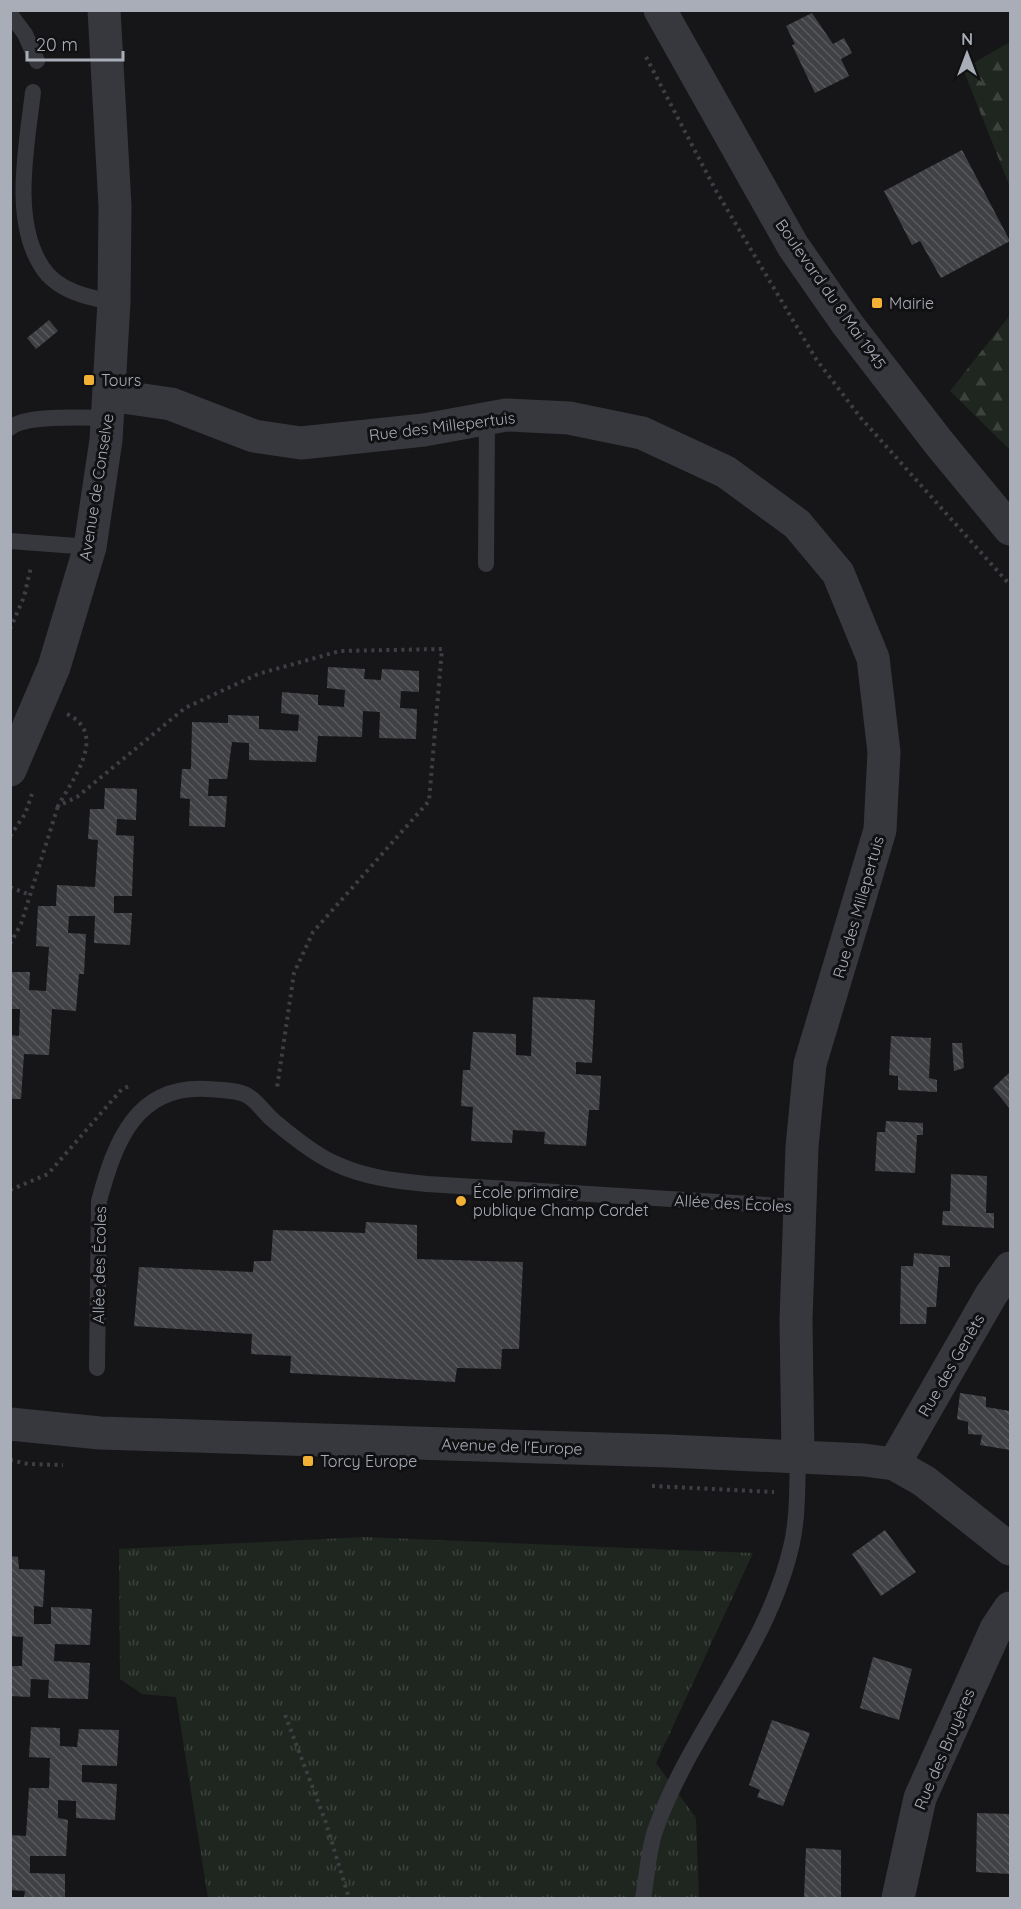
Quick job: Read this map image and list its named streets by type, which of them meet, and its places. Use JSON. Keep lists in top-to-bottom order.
{
  "streets": {
    "street": [
      "Boulevard du 8 Mai 1945",
      "Rue des Millepertuis",
      "Avenue de Conselve",
      "Rue des Genêts",
      "Avenue de l'Europe",
      "Rue des Bruyères"
    ],
    "lane": ["Allée des Écoles"]
  },
  "crossings": [
    ["Rue des Millepertuis", "Avenue de Conselve"],
    ["Rue des Millepertuis", "Allée des Écoles"],
    ["Rue des Millepertuis", "Avenue de l'Europe"],
    ["Rue des Genêts", "Avenue de l'Europe"]
  ],
  "places": {
    "transit": ["Mairie", "Tours", "Torcy Europe"],
    "other": ["École primaire publique Champ Cordet"]
  },
  "scale_bar": "20 m",
  "north": "top"
}
